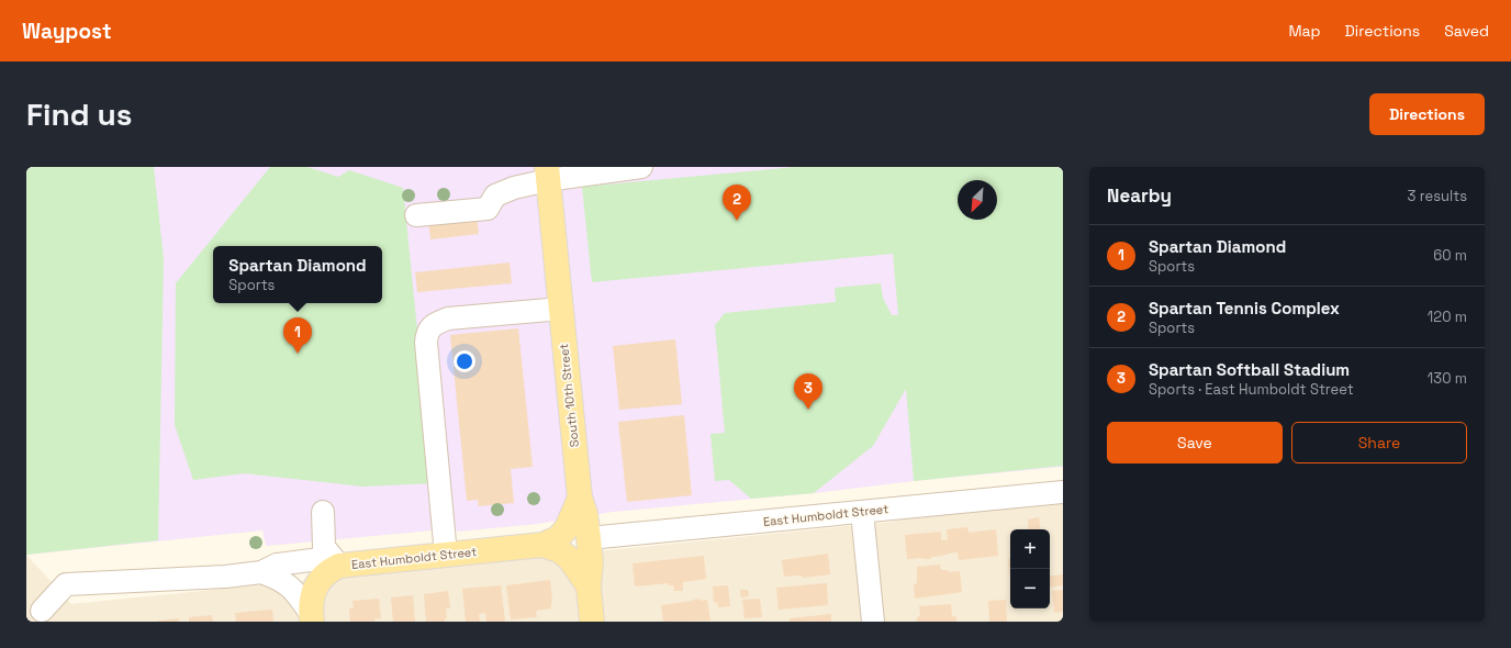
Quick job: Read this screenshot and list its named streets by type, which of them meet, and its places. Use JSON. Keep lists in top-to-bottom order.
{
  "streets": {
    "main road": ["South 10th Street", "East Humboldt Street"]
  },
  "crossings": [
    ["South 10th Street", "East Humboldt Street"]
  ],
  "north": "bottom left",
  "page": {
    "header": "Waypost",
    "nav": ["Map", "Directions", "Saved"],
    "buttons": [
      "Directions",
      ["Save", "Share"]
    ],
    "title": "Find us",
    "heading": ["Nearby", "3 results"],
    "pins": ["2", "1", "3"],
    "list": [
      {
        "mark": "1",
        "name": "Spartan Diamond",
        "note": "Sports",
        "value": "60 m"
      },
      {
        "mark": "2",
        "name": "Spartan Tennis Complex",
        "note": "Sports",
        "value": "120 m"
      },
      {
        "mark": "3",
        "name": "Spartan Softball Stadium",
        "note": "Sports · East Humboldt Street",
        "value": "130 m"
      }
    ],
    "popup": ["Spartan Diamond", "Sports"],
    "map_buttons": ["+", "−"]
  }
}
